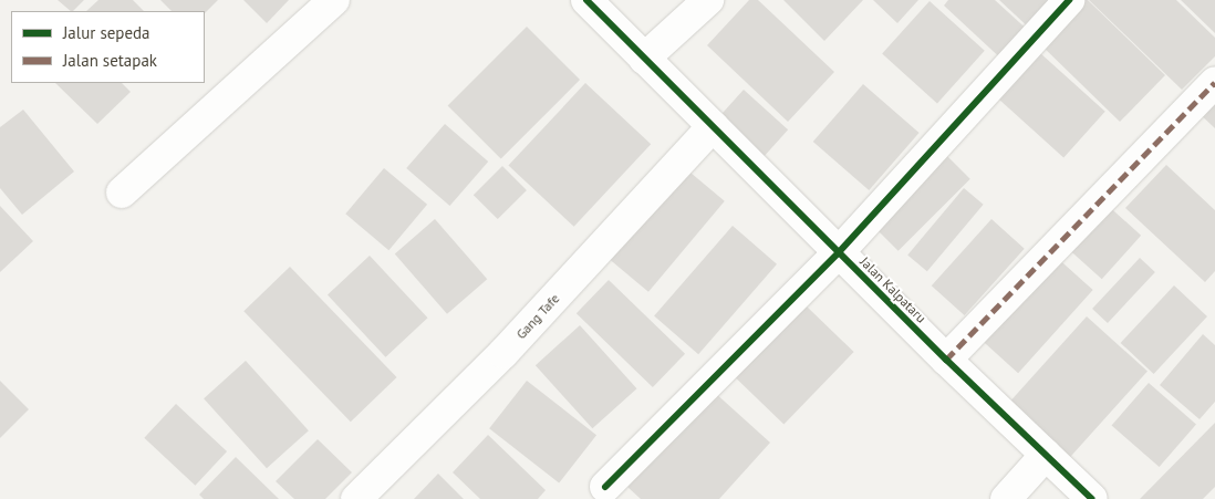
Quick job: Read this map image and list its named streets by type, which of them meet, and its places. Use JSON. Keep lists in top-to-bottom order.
{
  "streets": {
    "street": ["Jalan Kalpataru", "Gang Tafe"]
  },
  "crossings": [
    ["Jalan Kalpataru", "Gang Tafe"]
  ],
  "legend": ["Jalur sepeda", "Jalan setapak"]
}
